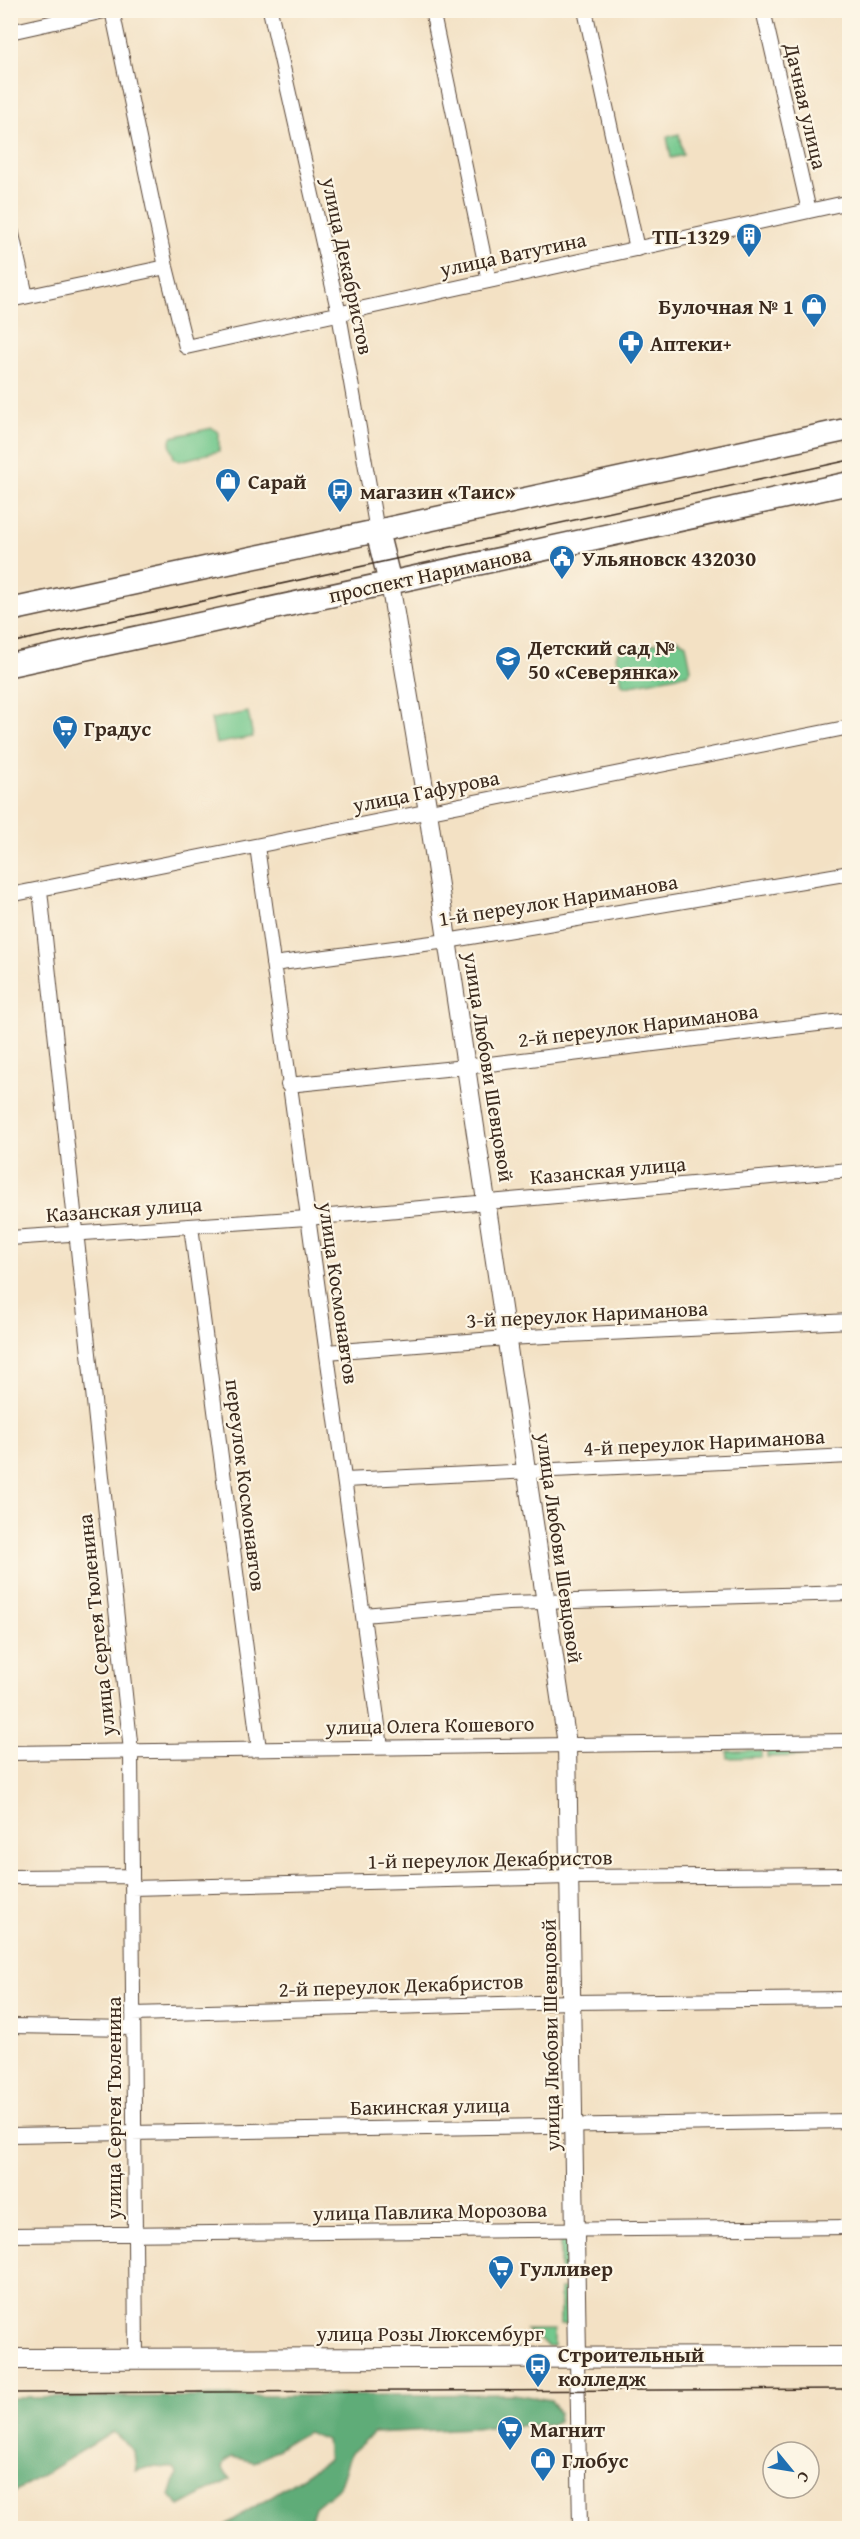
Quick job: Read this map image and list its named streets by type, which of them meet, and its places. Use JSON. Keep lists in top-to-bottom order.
{
  "streets": {
    "main road": ["проспект Нариманова", "улица Розы Люксембург"],
    "street": [
      "Дачная улица",
      "улица Ватутина",
      "улица Декабристов",
      "улица Гафурова",
      "1-й переулок Нариманова",
      "2-й переулок Нариманова",
      "улица Любови Шевцовой",
      "Казанская улица",
      "улица Космонавтов",
      "3-й переулок Нариманова",
      "4-й переулок Нариманова",
      "переулок Космонавтов",
      "улица Сергея Тюленина",
      "улица Олега Кошевого",
      "1-й переулок Декабристов",
      "2-й переулок Декабристов",
      "Бакинская улица",
      "улица Павлика Морозова"
    ]
  },
  "crossings": [
    ["Дачная улица", "улица Ватутина"],
    ["улица Ватутина", "улица Декабристов"],
    ["проспект Нариманова", "улица Любови Шевцовой"],
    ["улица Гафурова", "улица Любови Шевцовой"],
    ["улица Гафурова", "улица Космонавтов"],
    ["улица Гафурова", "улица Сергея Тюленина"],
    ["1-й переулок Нариманова", "улица Любови Шевцовой"],
    ["1-й переулок Нариманова", "улица Космонавтов"],
    ["2-й переулок Нариманова", "улица Любови Шевцовой"],
    ["2-й переулок Нариманова", "улица Космонавтов"],
    ["улица Любови Шевцовой", "Казанская улица"],
    ["улица Любови Шевцовой", "3-й переулок Нариманова"],
    ["улица Любови Шевцовой", "4-й переулок Нариманова"],
    ["улица Любови Шевцовой", "улица Олега Кошевого"],
    ["улица Любови Шевцовой", "1-й переулок Декабристов"],
    ["улица Любови Шевцовой", "2-й переулок Декабристов"],
    ["улица Любови Шевцовой", "Бакинская улица"],
    ["улица Любови Шевцовой", "улица Павлика Морозова"],
    ["улица Любови Шевцовой", "улица Розы Люксембург"],
    ["Казанская улица", "улица Космонавтов"],
    ["Казанская улица", "переулок Космонавтов"],
    ["Казанская улица", "улица Сергея Тюленина"],
    ["улица Космонавтов", "3-й переулок Нариманова"],
    ["улица Космонавтов", "4-й переулок Нариманова"],
    ["улица Космонавтов", "улица Олега Кошевого"],
    ["переулок Космонавтов", "улица Олега Кошевого"],
    ["улица Сергея Тюленина", "улица Олега Кошевого"],
    ["улица Сергея Тюленина", "1-й переулок Декабристов"],
    ["улица Сергея Тюленина", "2-й переулок Декабристов"],
    ["улица Сергея Тюленина", "Бакинская улица"],
    ["улица Сергея Тюленина", "улица Павлика Морозова"],
    ["улица Сергея Тюленина", "улица Розы Люксембург"]
  ],
  "places": {
    "building": ["ТП-1329"],
    "shop": ["Булочная № 1", "Сарай", "Глобус"],
    "pharmacy": ["Аптеки+"],
    "bus stop": ["магазин «Таис»", "Строительный колледж"],
    "public building": ["Ульяновск 432030"],
    "school or university": ["Детский сад № 50 «Северянка»"],
    "supermarket": ["Градус", "Гулливер", "Магнит"]
  },
  "north": "bottom right"
}
